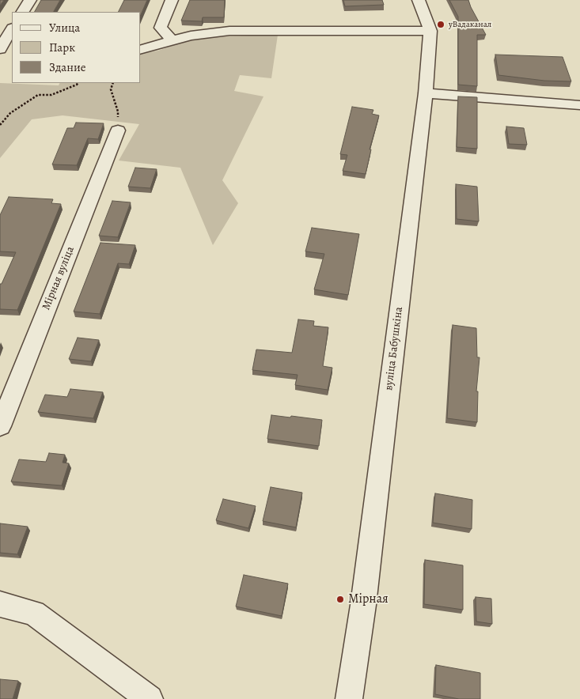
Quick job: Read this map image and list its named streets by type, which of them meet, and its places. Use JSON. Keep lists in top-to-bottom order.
{
  "streets": {
    "street": ["Мірная вуліца", "вуліца Бабушкіна"]
  },
  "places": ["уВадаканал", "Мірная"],
  "legend": ["Улица", "Парк", "Здание"]
}
